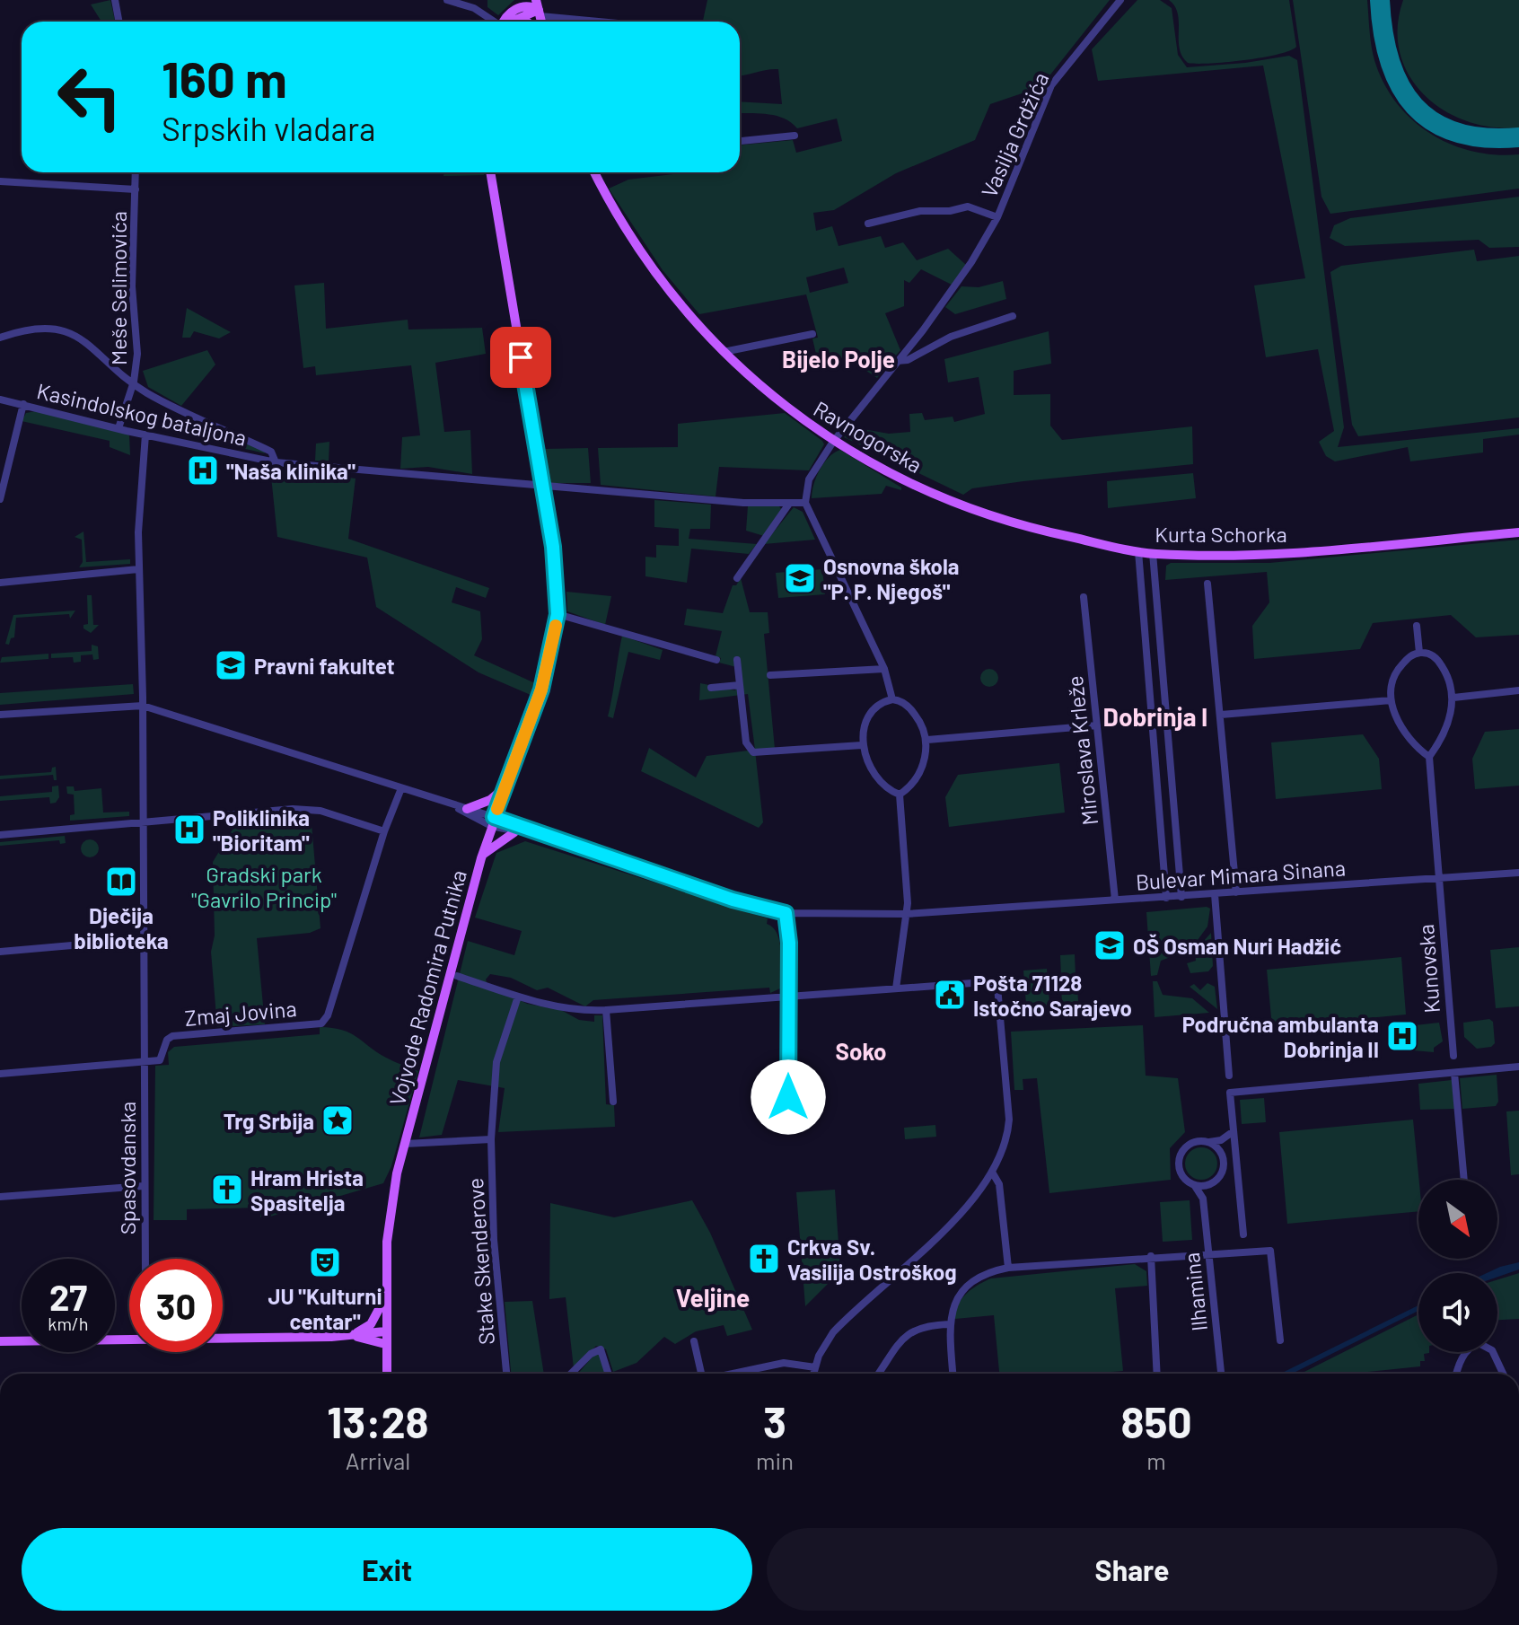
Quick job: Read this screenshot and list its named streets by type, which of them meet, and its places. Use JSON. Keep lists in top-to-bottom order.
{
  "streets": {
    "main road": ["Ravnogorska", "Kurta Schorka", "Vojvode Radomira Putnika"],
    "street": [
      "Vasilja Grdžića",
      "Meše Selimovića",
      "Kasindolskog bataljona",
      "Miroslava Krleže",
      "Bulevar Mimara Sinana",
      "Kunovska",
      "Zmaj Jovina",
      "Spasovdanska",
      "Stake Skenderove",
      "Ilhamina"
    ]
  },
  "crossings": [
    ["Vasilja Grdžića", "Ravnogorska"],
    ["Meše Selimovića", "Kasindolskog bataljona"],
    ["Kasindolskog bataljona", "Vojvode Radomira Putnika"],
    ["Kasindolskog bataljona", "Spasovdanska"],
    ["Ravnogorska", "Kurta Schorka"],
    ["Miroslava Krleže", "Bulevar Mimara Sinana"],
    ["Bulevar Mimara Sinana", "Kunovska"],
    ["Bulevar Mimara Sinana", "Vojvode Radomira Putnika"],
    ["Zmaj Jovina", "Spasovdanska"]
  ],
  "districts": [
    "Bijelo Polje",
    "Dobrinja I",
    "Soko",
    "Veljine"
  ],
  "parks": ["Gradski park \"Gavrilo Princip\""],
  "places": {
    "hospital": ["\"Naša klinika\"", "Poliklinika \"Bioritam\"", "Područna ambulanta Dobrinja II"],
    "school or university": ["Osnovna škola \"P. P. Njegoš\"", "Pravni fakultet", "OŠ Osman Nuri Hadžić"],
    "library": ["Dječija biblioteka"],
    "public building": ["Pošta 71128 Istočno Sarajevo"],
    "place": ["Trg Srbija"],
    "church": ["Hram Hrista Spasitelja", "Crkva Sv. Vasilija Ostroškog"],
    "theatre": ["JU \"Kulturni centar\""]
  },
  "north": "bottom right",
  "page": {
    "turn": ["160 m", "Srpskih vladara"],
    "speed": "27 km/h",
    "limit": "30",
    "eta": [
      "13:28",
      "Arrival",
      "3",
      "min",
      "850",
      "m"
    ],
    "buttons": ["Exit", "Share"]
  }
}
